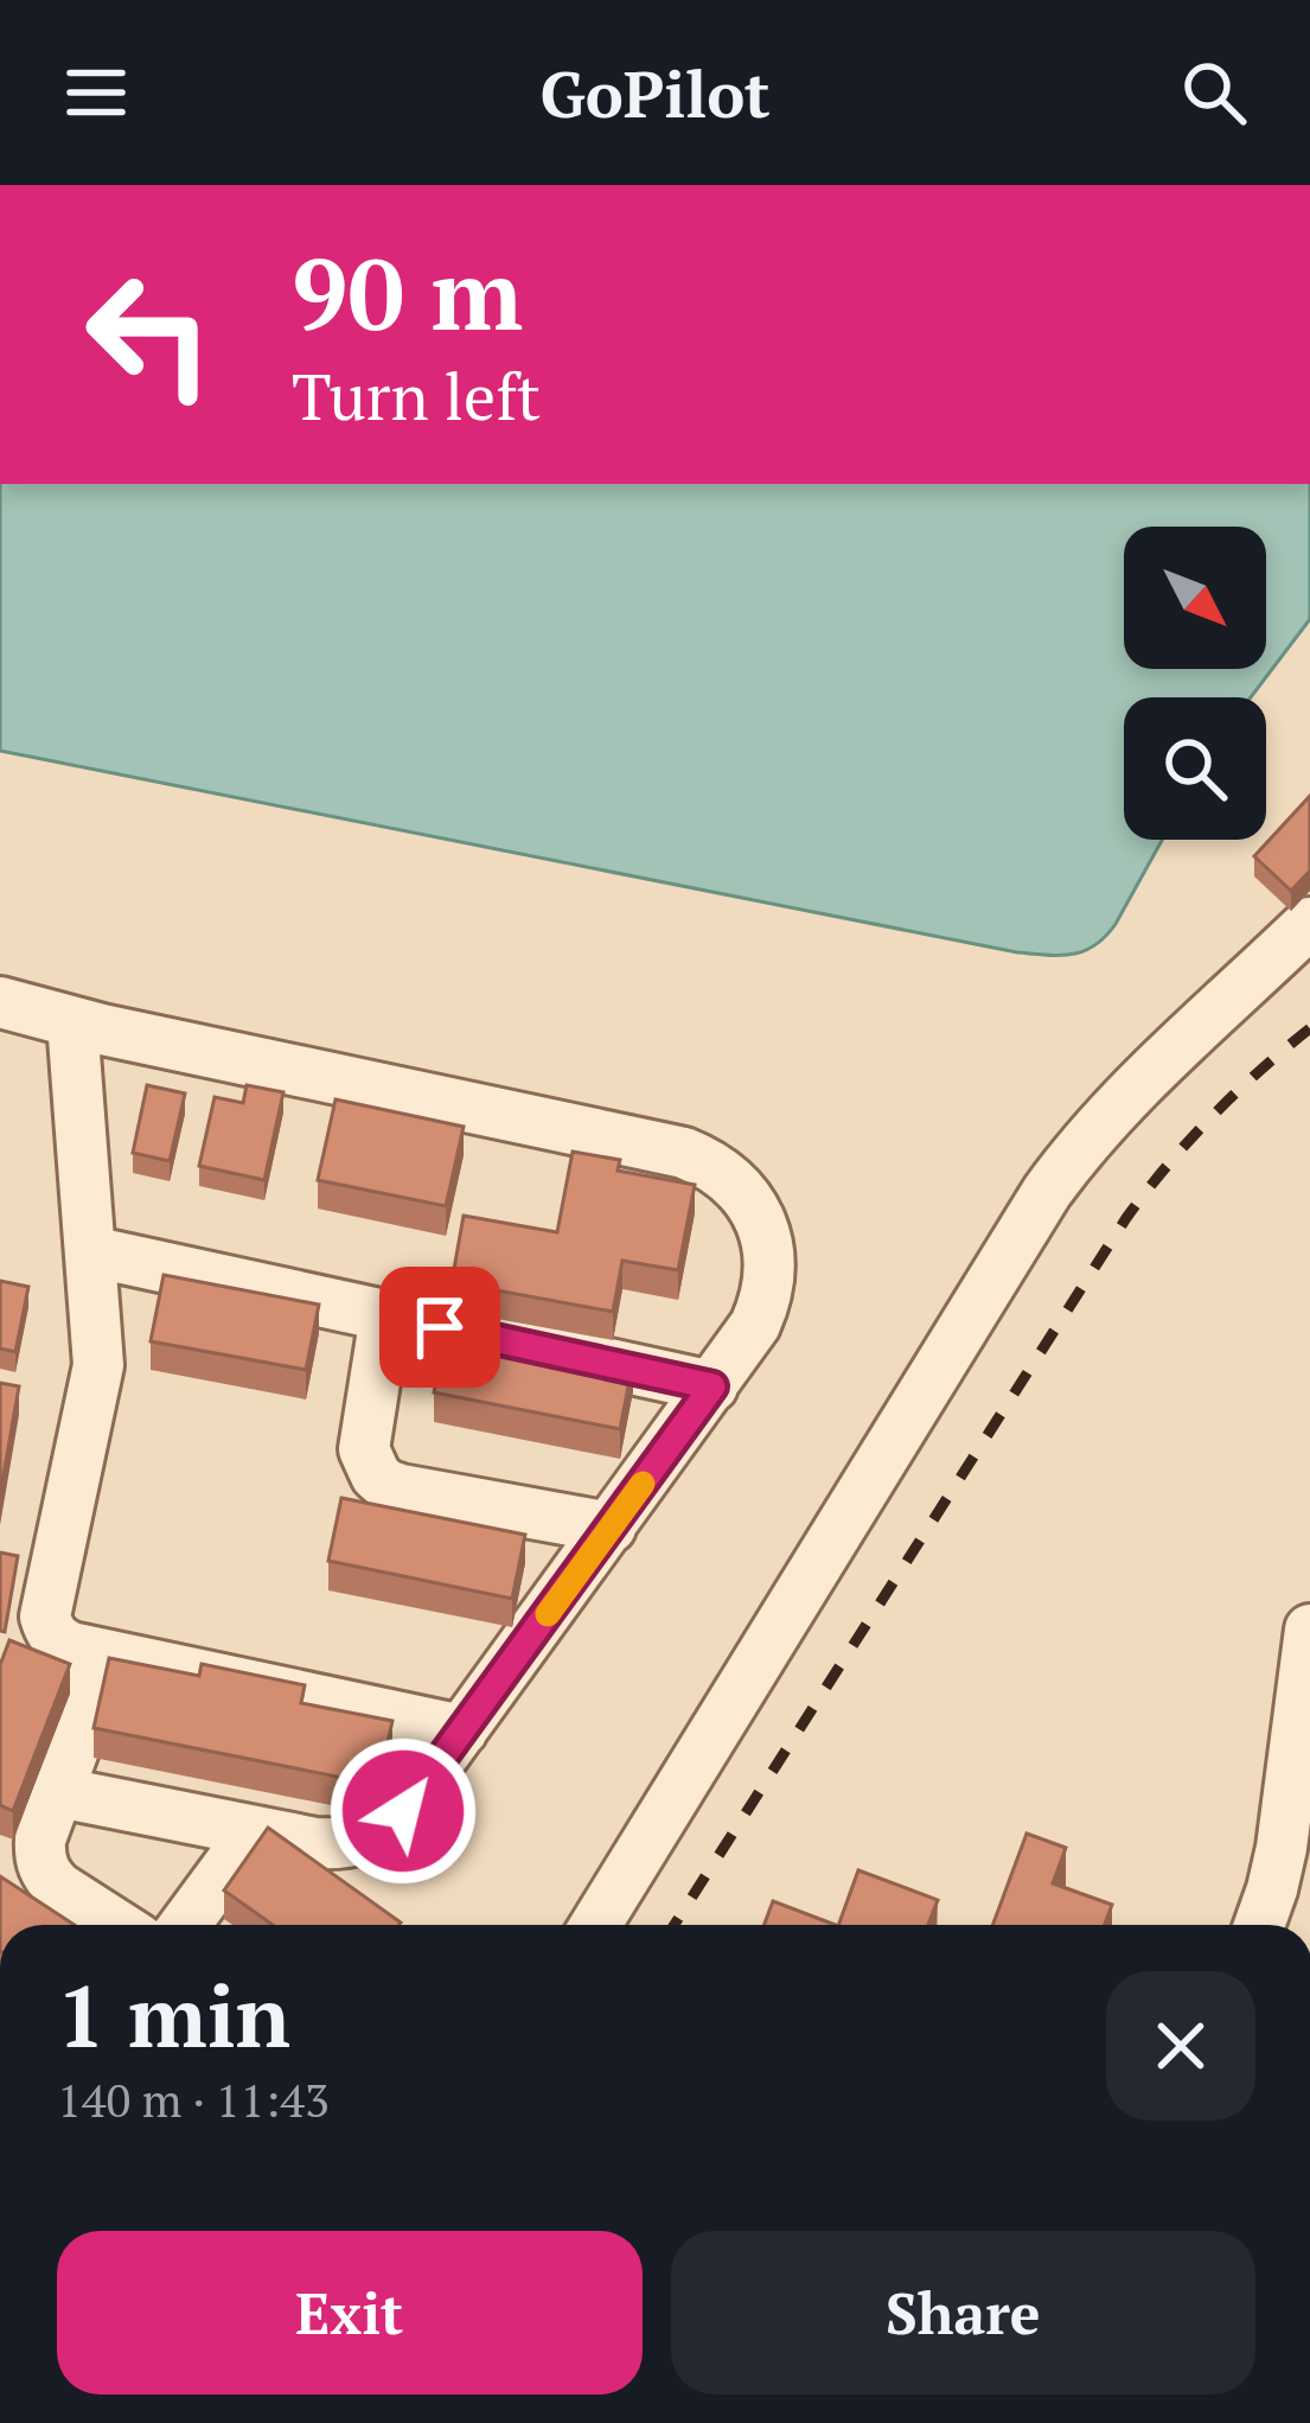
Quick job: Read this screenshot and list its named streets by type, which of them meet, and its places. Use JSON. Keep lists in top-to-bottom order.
{
  "north": "bottom right",
  "page": {
    "header": "GoPilot",
    "turn": ["90 m", "Turn left"],
    "heading": ["1 min", "140 m · 11:43"],
    "buttons": ["Exit", "Share"]
  }
}
